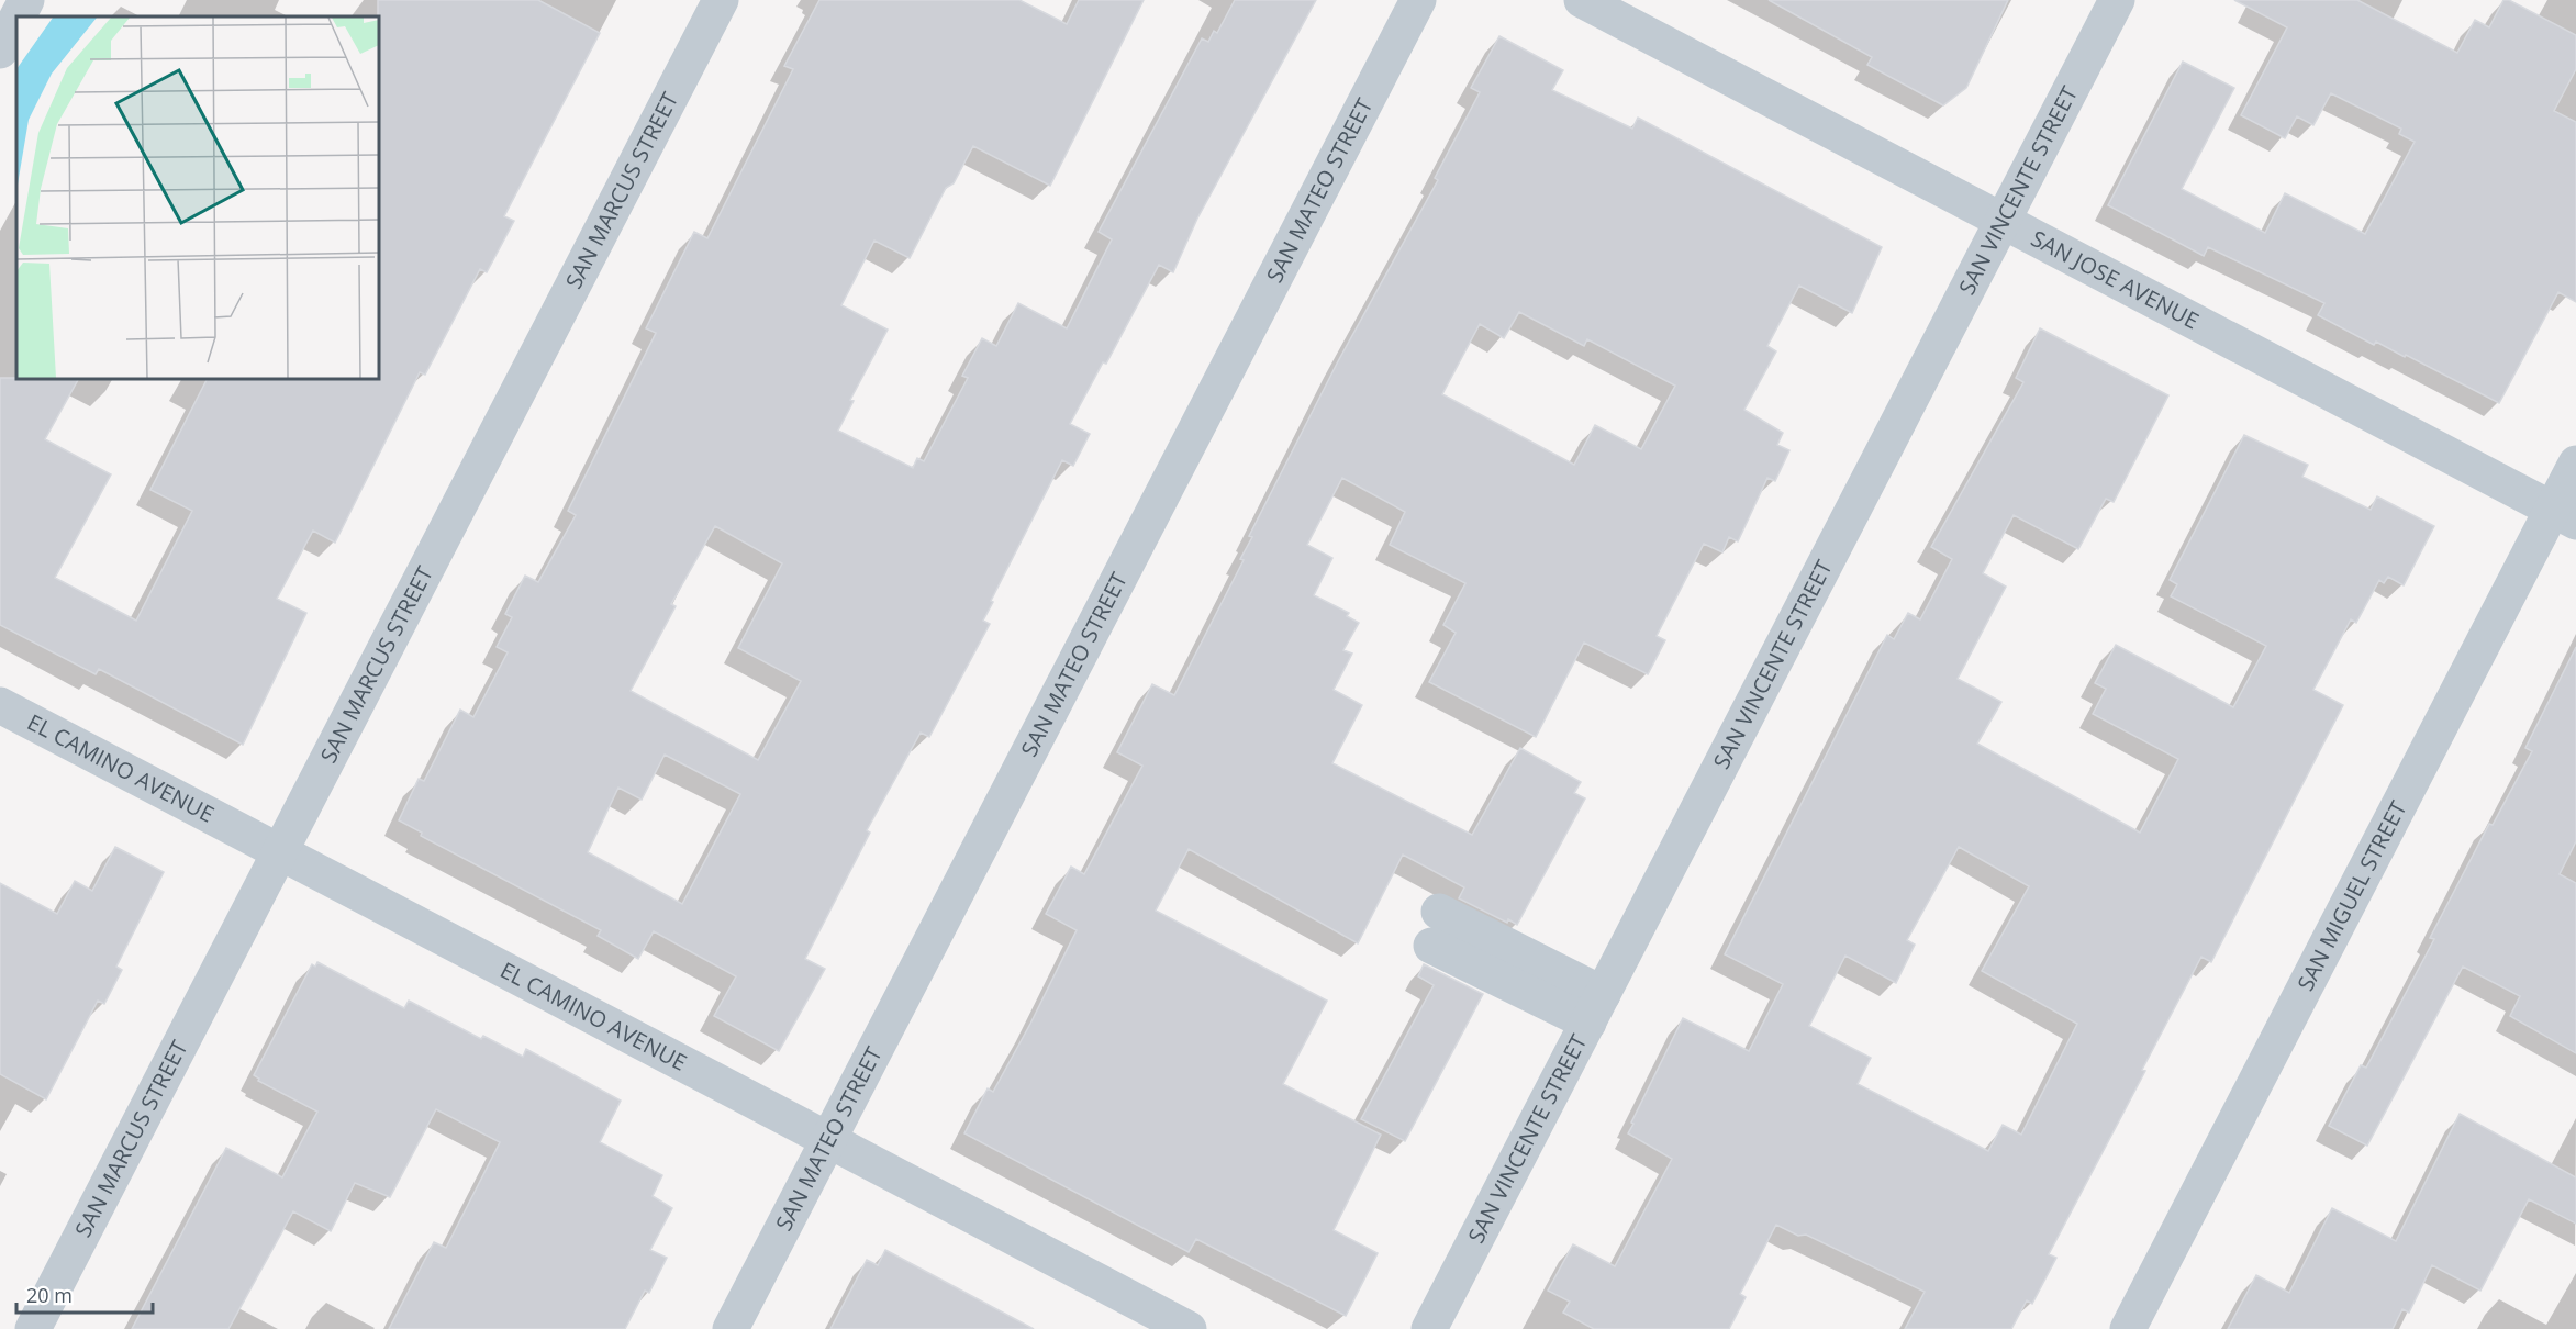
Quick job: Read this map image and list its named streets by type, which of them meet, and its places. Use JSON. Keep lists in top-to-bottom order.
{
  "streets": {
    "street": [
      "SAN MARCUS STREET",
      "SAN MATEO STREET",
      "SAN VINCENTE STREET",
      "SAN JOSE AVENUE",
      "EL CAMINO AVENUE",
      "SAN MIGUEL STREET"
    ]
  },
  "crossings": [
    ["SAN MARCUS STREET", "EL CAMINO AVENUE"],
    ["SAN MATEO STREET", "EL CAMINO AVENUE"],
    ["SAN VINCENTE STREET", "SAN JOSE AVENUE"],
    ["SAN JOSE AVENUE", "SAN MIGUEL STREET"]
  ],
  "scale_bar": "20 m"
}
